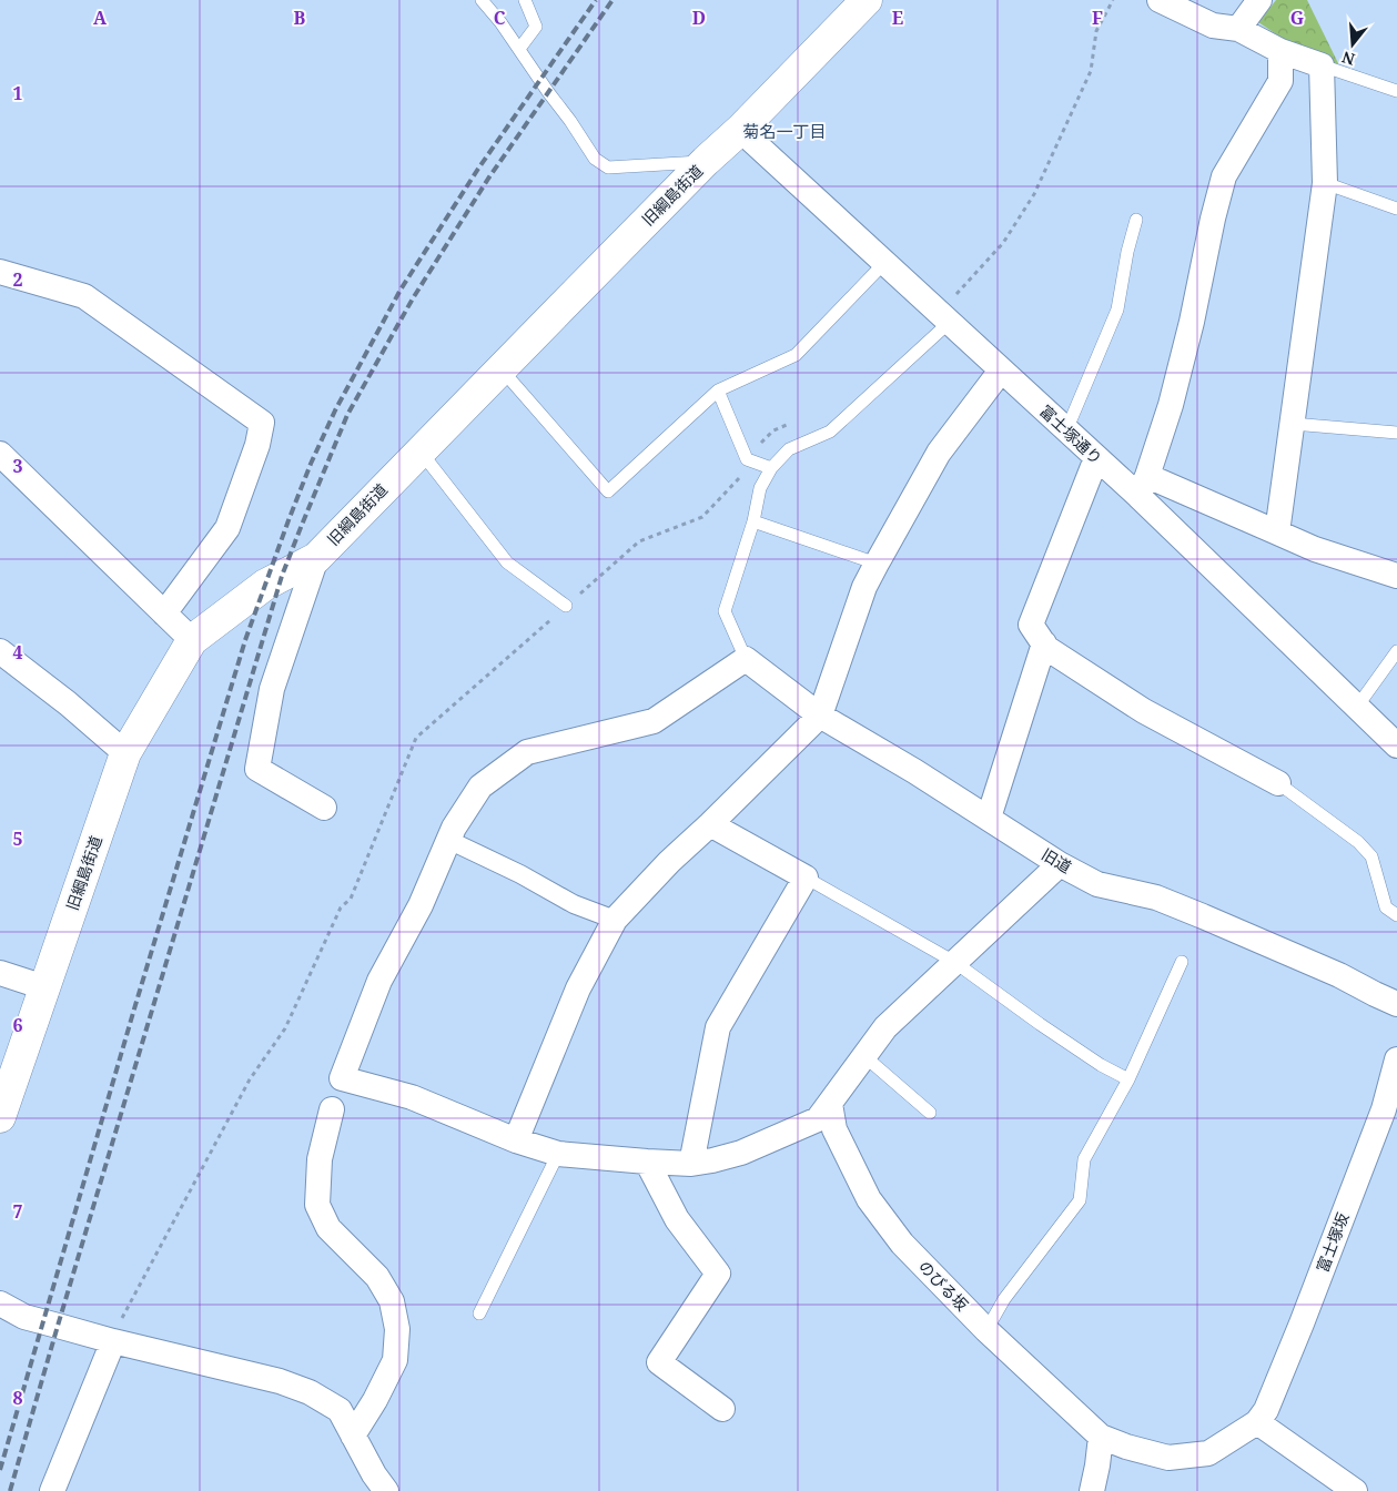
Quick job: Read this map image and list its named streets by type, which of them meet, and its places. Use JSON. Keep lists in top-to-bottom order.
{
  "streets": {
    "street": [
      "旧綱島街道",
      "富士塚通り",
      "旧道",
      "富士塚坂",
      "のびる坂"
    ]
  },
  "crossings": [
    ["旧綱島街道", "富士塚通り"]
  ],
  "districts": ["菊名一丁目"],
  "north": "bottom",
  "grid": {
    "columns": [
      "A",
      "B",
      "C",
      "D",
      "E",
      "F",
      "G"
    ],
    "rows": [
      "1",
      "2",
      "3",
      "4",
      "5",
      "6",
      "7",
      "8"
    ]
  }
}
